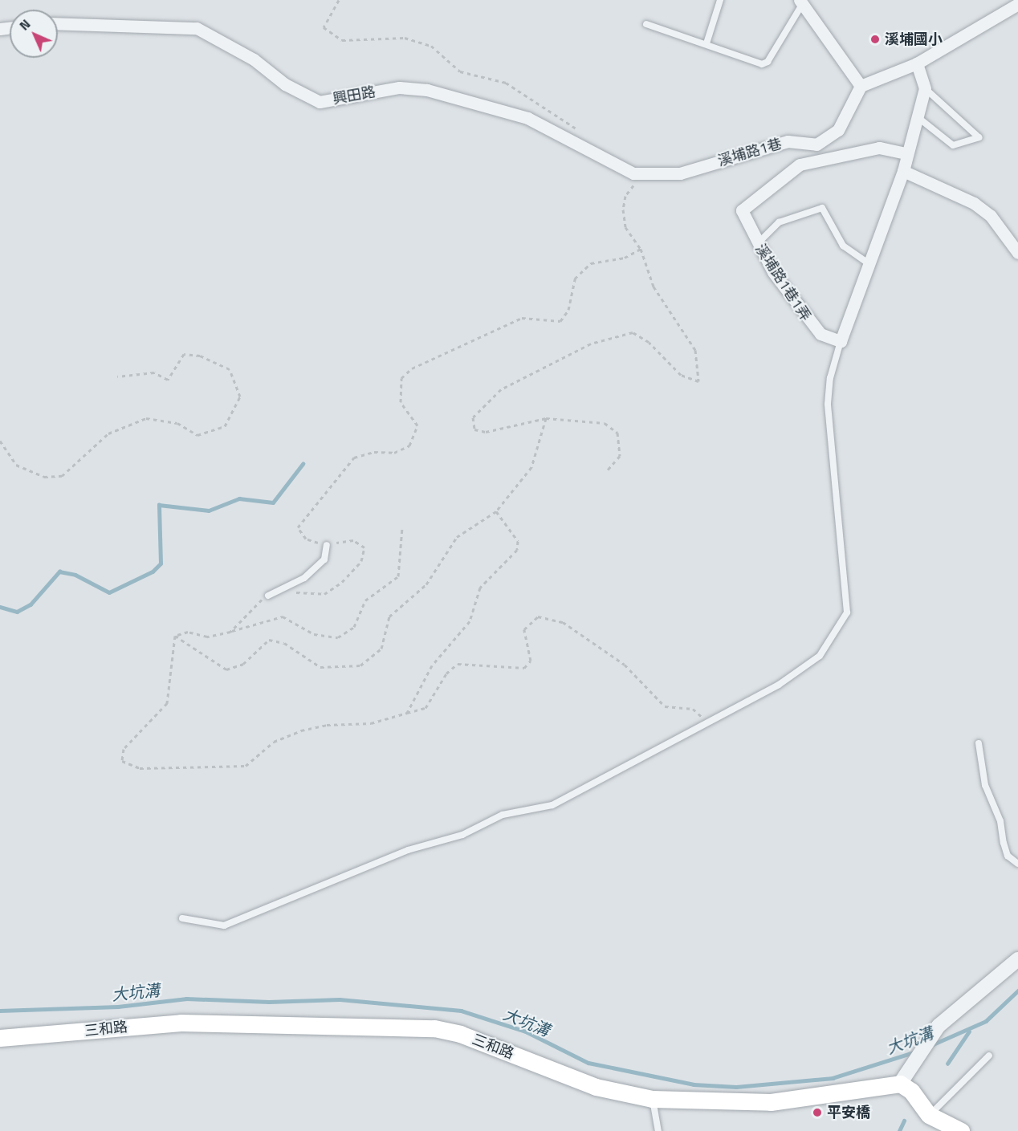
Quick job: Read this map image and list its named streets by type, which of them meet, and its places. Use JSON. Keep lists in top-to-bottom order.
{
  "streets": {
    "main road": ["三和路"],
    "street": ["興田路", "溪埔路1巷", "溪埔路1巷1弄"]
  },
  "crossings": [
    ["興田路", "溪埔路1巷"]
  ],
  "water": ["大坑溝"],
  "places": ["溪埔國小", "平安橋"],
  "north": "top left"
}
